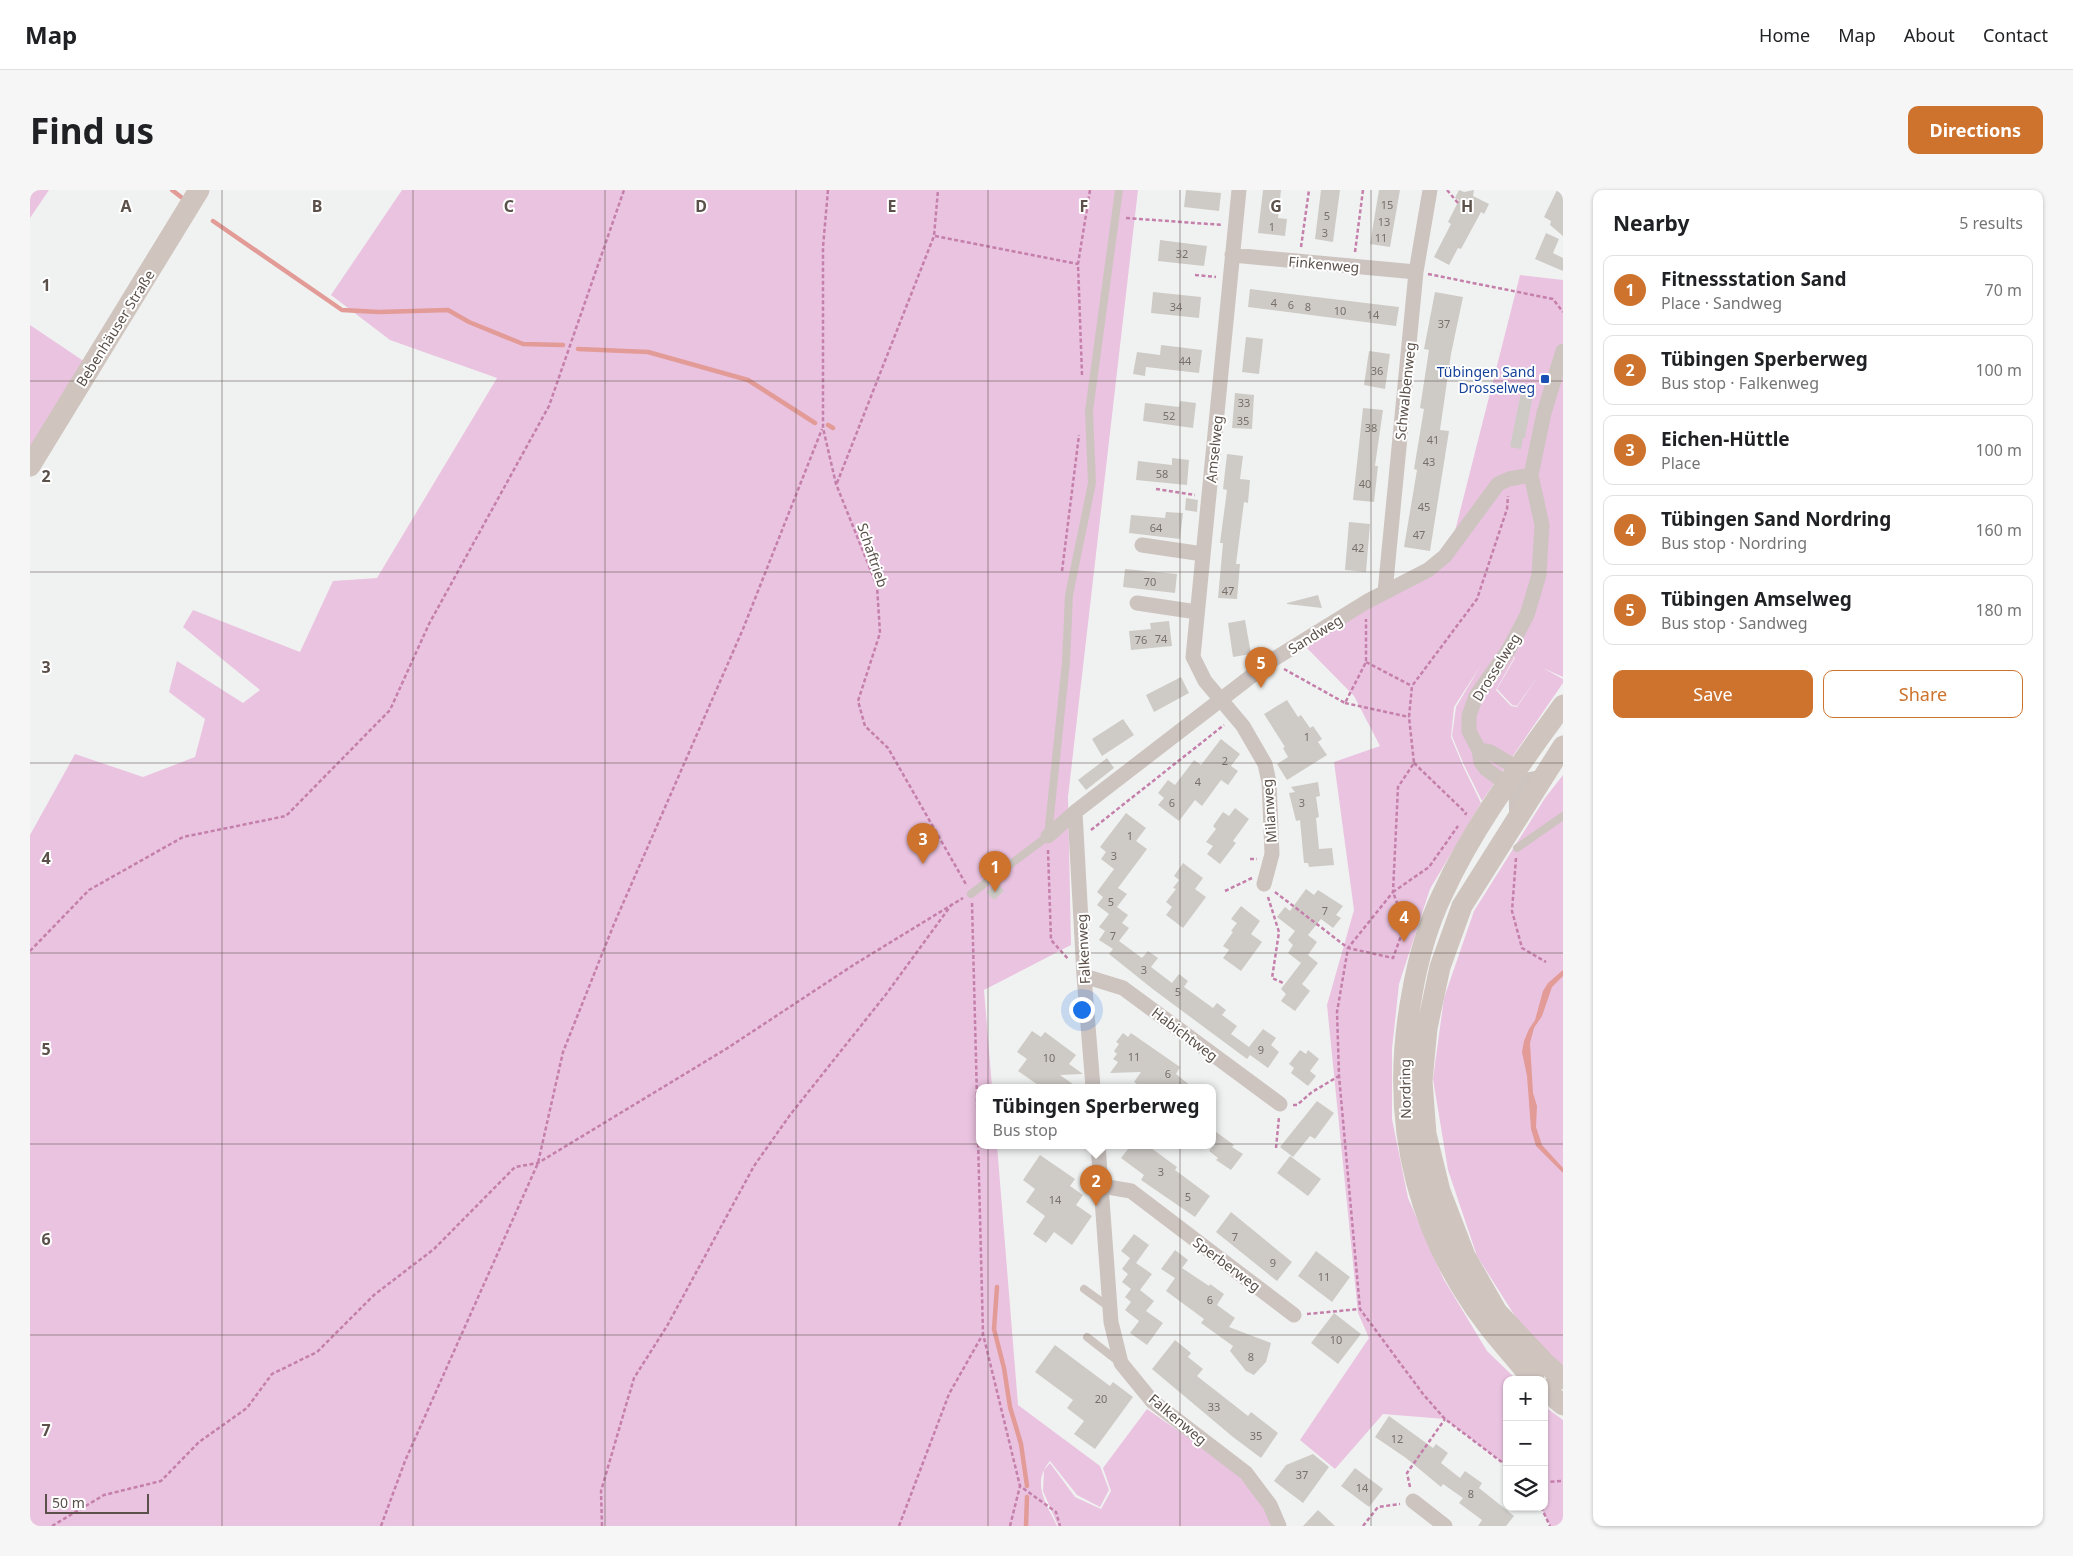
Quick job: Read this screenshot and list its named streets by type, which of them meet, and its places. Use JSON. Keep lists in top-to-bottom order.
{
  "streets": {
    "street": [
      "Finkenweg",
      "Bebenhäuser Straße",
      "Schwalbenweg",
      "Amselweg",
      "Sandweg",
      "Drosselweg",
      "Milanweg",
      "Falkenweg",
      "Habichtweg",
      "Nordring",
      "Sperberweg"
    ],
    "path": ["Schaftrieb"]
  },
  "crossings": [
    ["Finkenweg", "Schwalbenweg"],
    ["Finkenweg", "Amselweg"],
    ["Schwalbenweg", "Sandweg"],
    ["Amselweg", "Sandweg"],
    ["Amselweg", "Milanweg"],
    ["Sandweg", "Drosselweg"],
    ["Sandweg", "Milanweg"],
    ["Sandweg", "Falkenweg"],
    ["Drosselweg", "Nordring"],
    ["Falkenweg", "Habichtweg"],
    ["Falkenweg", "Sperberweg"]
  ],
  "places": {
    "transit": ["Tübingen Sand Drosselweg"]
  },
  "house_numbers": [
    "15",
    "5",
    "13",
    "1",
    "3",
    "11",
    "32",
    "4",
    "6",
    "34",
    "8",
    "10",
    "14",
    "37",
    "44",
    "36",
    "33",
    "52",
    "35",
    "38",
    "41",
    "43",
    "58",
    "40",
    "45",
    "64",
    "47",
    "42",
    "70",
    "47",
    "74",
    "76",
    "1",
    "2",
    "4",
    "6",
    "3",
    "1",
    "3",
    "5",
    "7",
    "7",
    "3",
    "5",
    "9",
    "11",
    "10",
    "6",
    "3",
    "5",
    "14",
    "7",
    "9",
    "11",
    "6",
    "10",
    "8",
    "20",
    "33",
    "35",
    "12",
    "37",
    "14",
    "8"
  ],
  "scale_bar": "50 m",
  "page": {
    "header": "Map",
    "nav": [
      "Home",
      "Map",
      "About",
      "Contact"
    ],
    "buttons": [
      "Directions",
      ["Save", "Share"]
    ],
    "title": "Find us",
    "heading": ["Nearby", "5 results"],
    "list": [
      {
        "mark": "1",
        "name": "Fitnessstation Sand",
        "note": "Place · Sandweg",
        "value": "70 m"
      },
      {
        "mark": "2",
        "name": "Tübingen Sperberweg",
        "note": "Bus stop · Falkenweg",
        "value": "100 m"
      },
      {
        "mark": "3",
        "name": "Eichen-Hüttle",
        "note": "Place",
        "value": "100 m"
      },
      {
        "mark": "4",
        "name": "Tübingen Sand Nordring",
        "note": "Bus stop · Nordring",
        "value": "160 m"
      },
      {
        "mark": "5",
        "name": "Tübingen Amselweg",
        "note": "Bus stop · Sandweg",
        "value": "180 m"
      }
    ],
    "pins": [
      "5",
      "3",
      "1",
      "4",
      "2"
    ],
    "popup": ["Tübingen Sperberweg", "Bus stop"],
    "map_buttons": ["+", "−"],
    "scale": "50 m"
  },
  "grid": {
    "columns": [
      "A",
      "B",
      "C",
      "D",
      "E",
      "F",
      "G",
      "H"
    ],
    "rows": [
      "1",
      "2",
      "3",
      "4",
      "5",
      "6",
      "7"
    ]
  }
}
